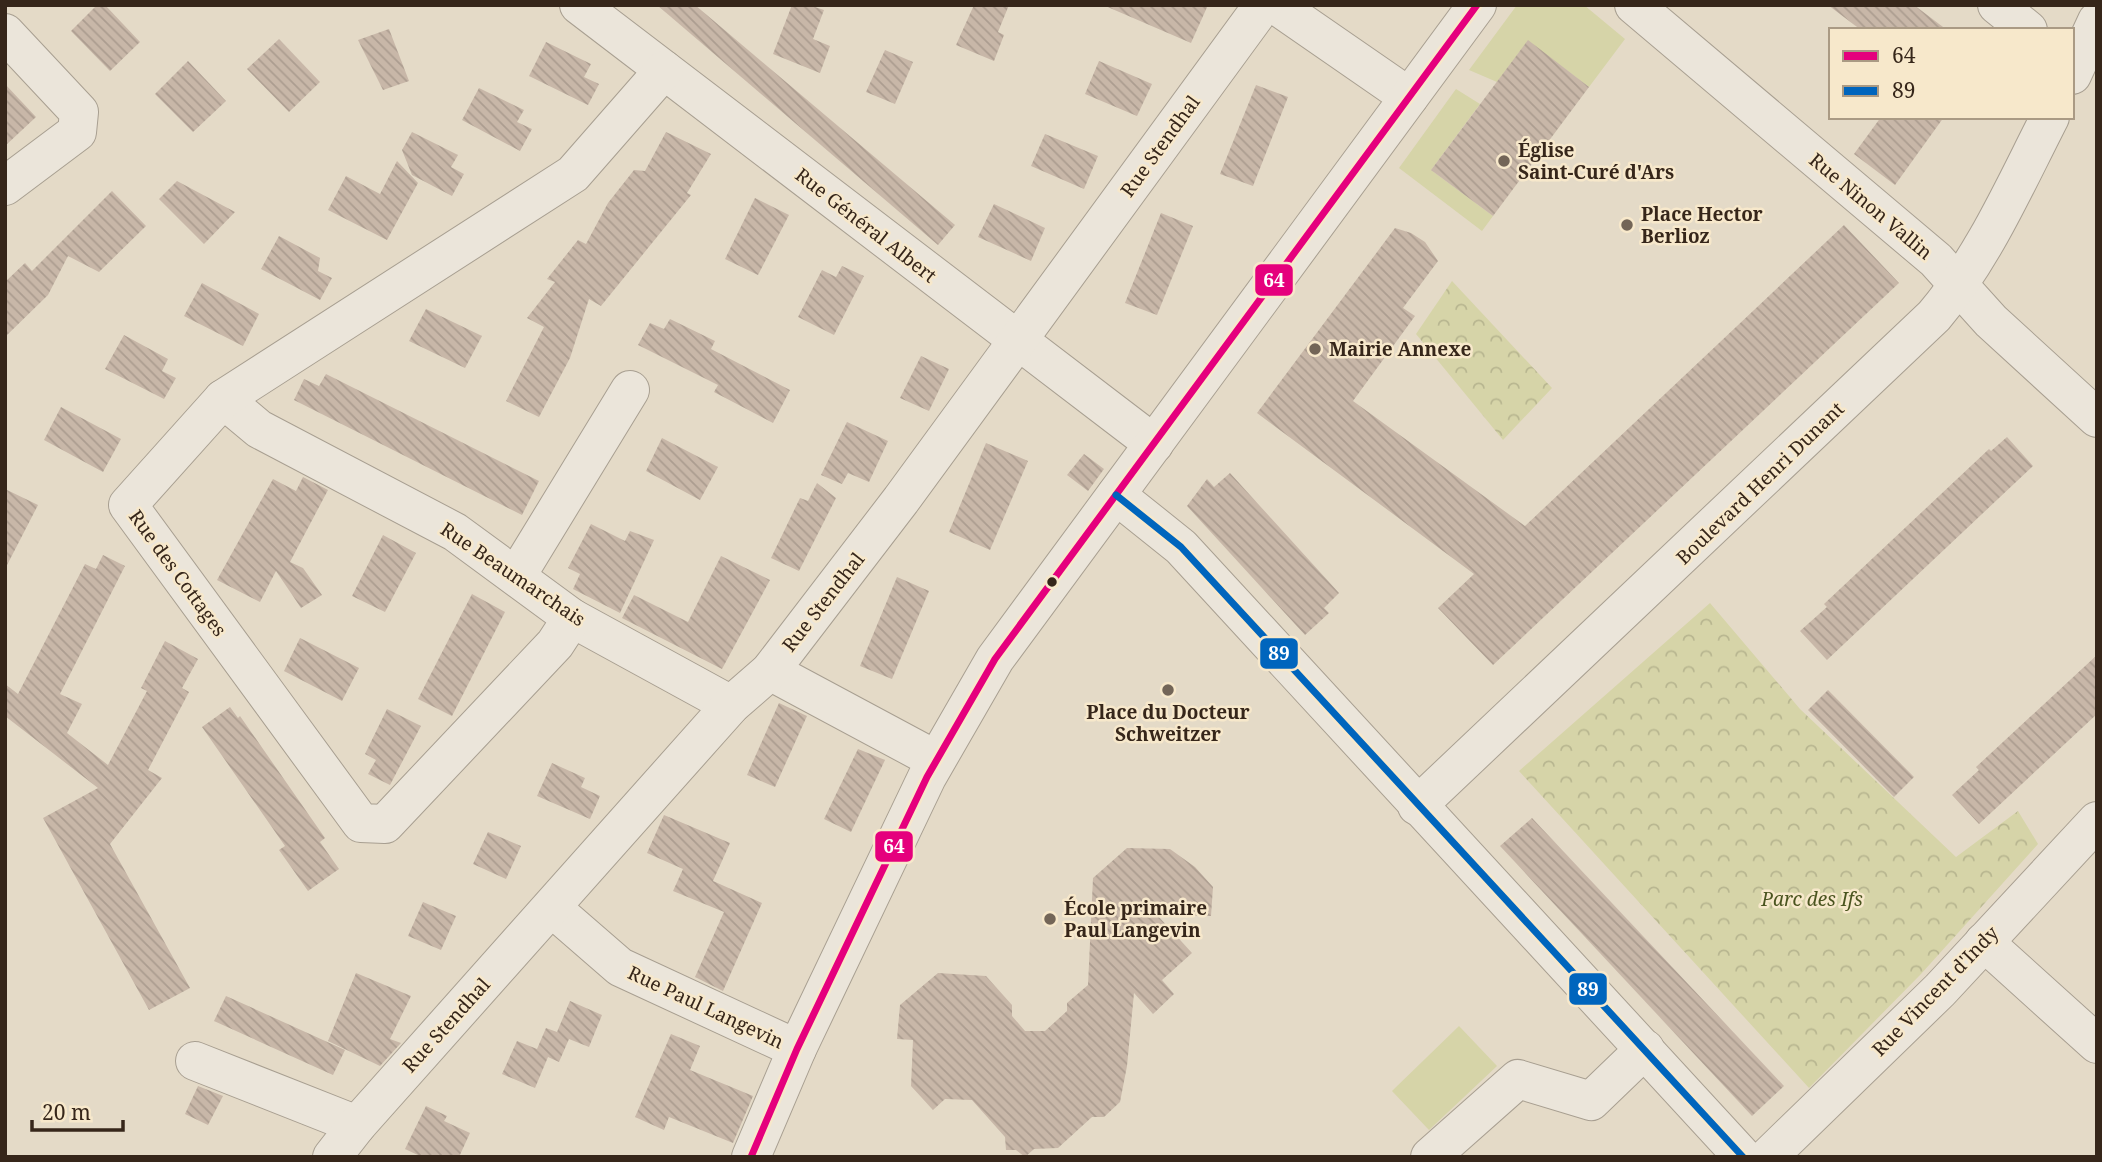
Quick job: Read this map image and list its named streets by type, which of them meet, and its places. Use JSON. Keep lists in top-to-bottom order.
{
  "streets": {
    "street": [
      "Rue Stendhal",
      "Rue Ninon Vallin",
      "Rue Général Albert",
      "Boulevard Henri Dunant",
      "Rue des Cottages",
      "Rue Beaumarchais",
      "Rue Vincent d'Indy",
      "Rue Paul Langevin"
    ]
  },
  "crossings": [
    ["Rue Stendhal", "Rue Général Albert"],
    ["Rue Stendhal", "Rue Beaumarchais"],
    ["Rue Stendhal", "Rue Paul Langevin"],
    ["Rue Ninon Vallin", "Boulevard Henri Dunant"],
    ["Rue Général Albert", "Rue des Cottages"],
    ["Rue des Cottages", "Rue Beaumarchais"]
  ],
  "parks": ["Parc des Ifs"],
  "places": [
    "Église Saint-Curé d'Ars",
    "Place Hector Berlioz",
    "Mairie Annexe",
    "Place du Docteur Schweitzer",
    "École primaire Paul Langevin"
  ],
  "lines": ["transit line 64", "transit line 89"],
  "legend": ["64", "89"],
  "scale_bar": "20 m"
}
